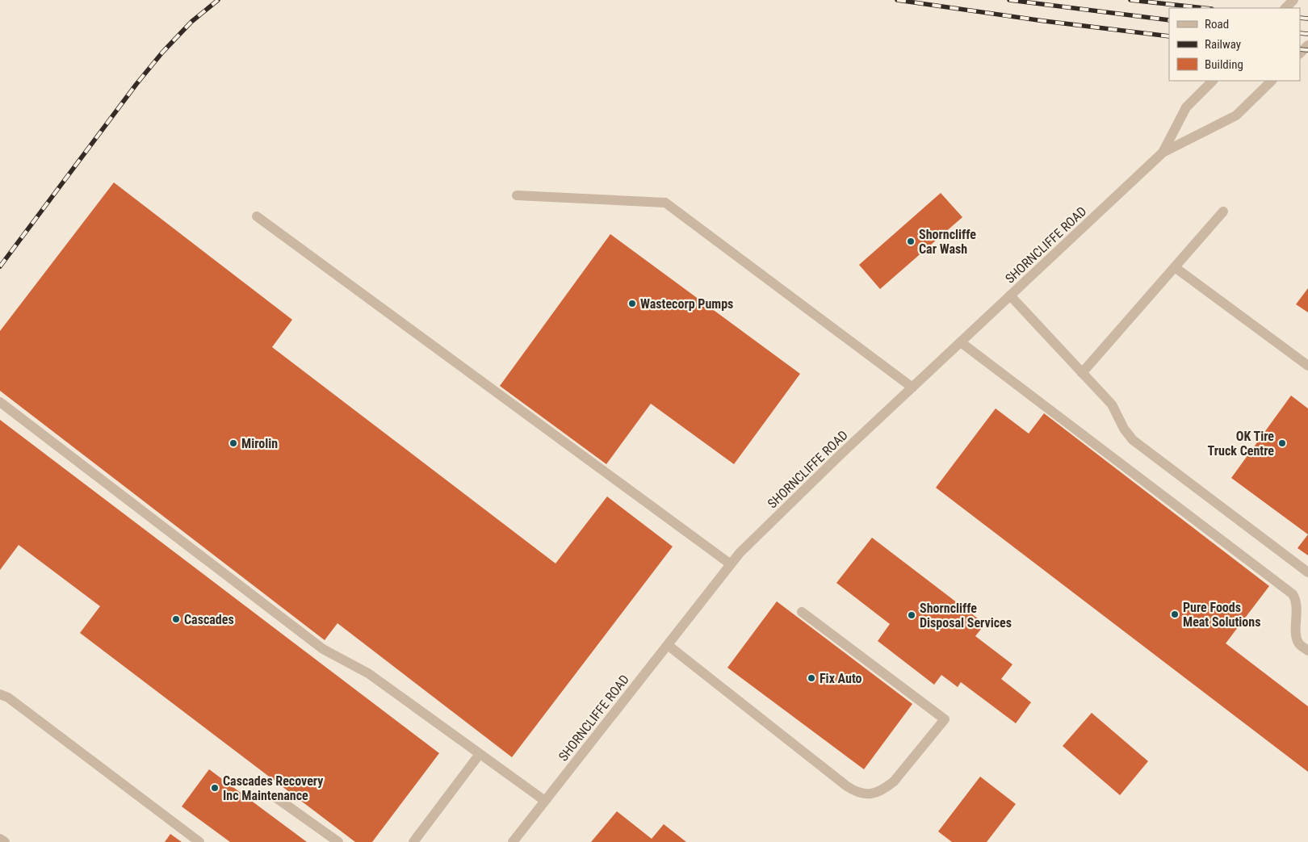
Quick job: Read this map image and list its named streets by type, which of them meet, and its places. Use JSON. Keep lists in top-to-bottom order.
{
  "streets": {
    "street": ["SHORNCLIFFE ROAD"]
  },
  "places": [
    "Shorncliffe Car Wash",
    "Wastecorp Pumps",
    "Mirolin",
    "OK Tire Truck Centre",
    "Pure Foods Meat Solutions",
    "Shorncliffe Disposal Services",
    "Cascades",
    "Fix Auto",
    "Cascades Recovery Inc Maintenance"
  ],
  "legend": ["Road", "Railway", "Building"]
}
